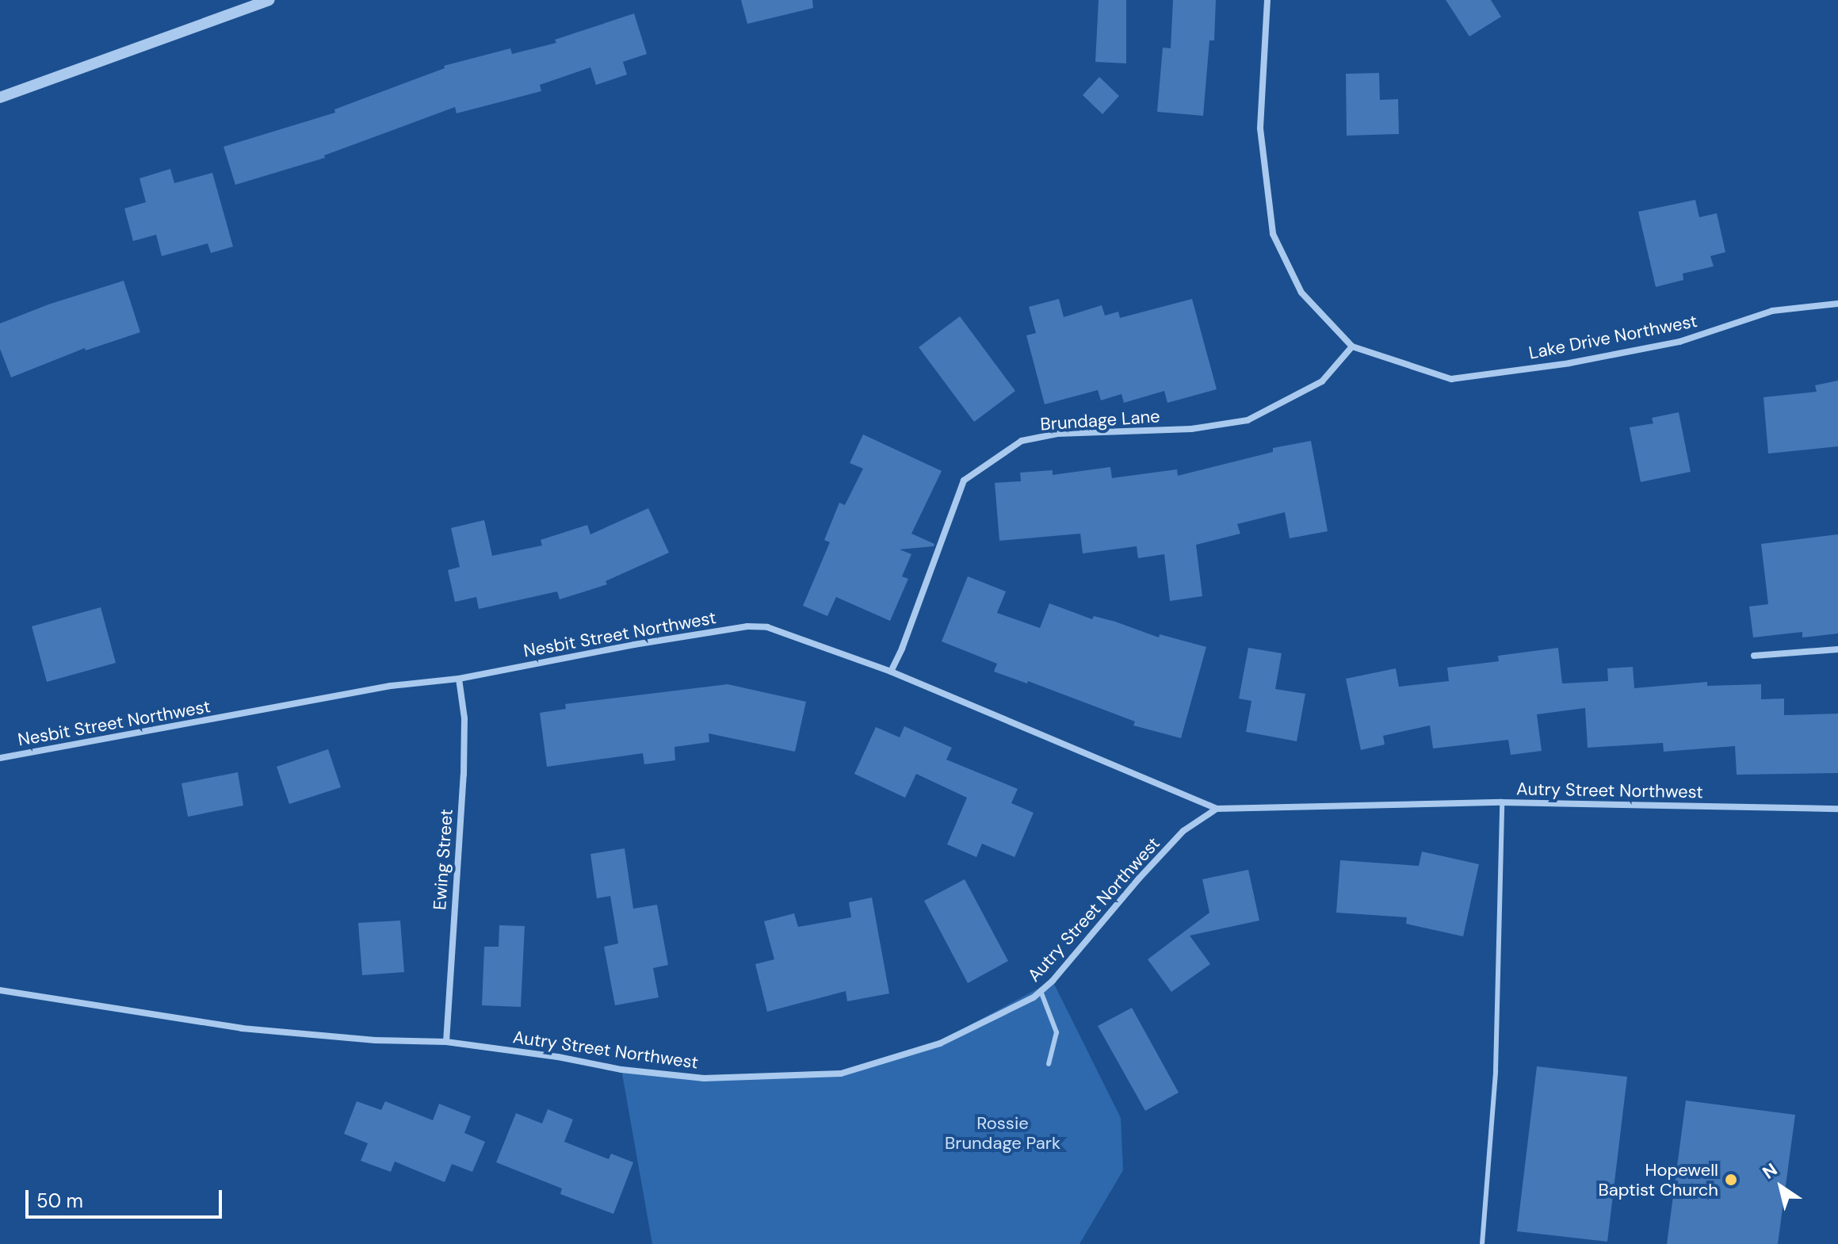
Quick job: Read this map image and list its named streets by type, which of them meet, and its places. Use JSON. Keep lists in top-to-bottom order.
{
  "streets": {
    "street": [
      "Lake Drive Northwest",
      "Brundage Lane",
      "Nesbit Street Northwest",
      "Autry Street Northwest",
      "Ewing Street"
    ]
  },
  "crossings": [
    ["Lake Drive Northwest", "Brundage Lane"],
    ["Brundage Lane", "Nesbit Street Northwest"],
    ["Nesbit Street Northwest", "Autry Street Northwest"],
    ["Nesbit Street Northwest", "Ewing Street"],
    ["Autry Street Northwest", "Ewing Street"]
  ],
  "parks": ["Rossie Brundage Park"],
  "places": ["Hopewell Baptist Church"],
  "scale_bar": "50 m",
  "north": "top left"
}
